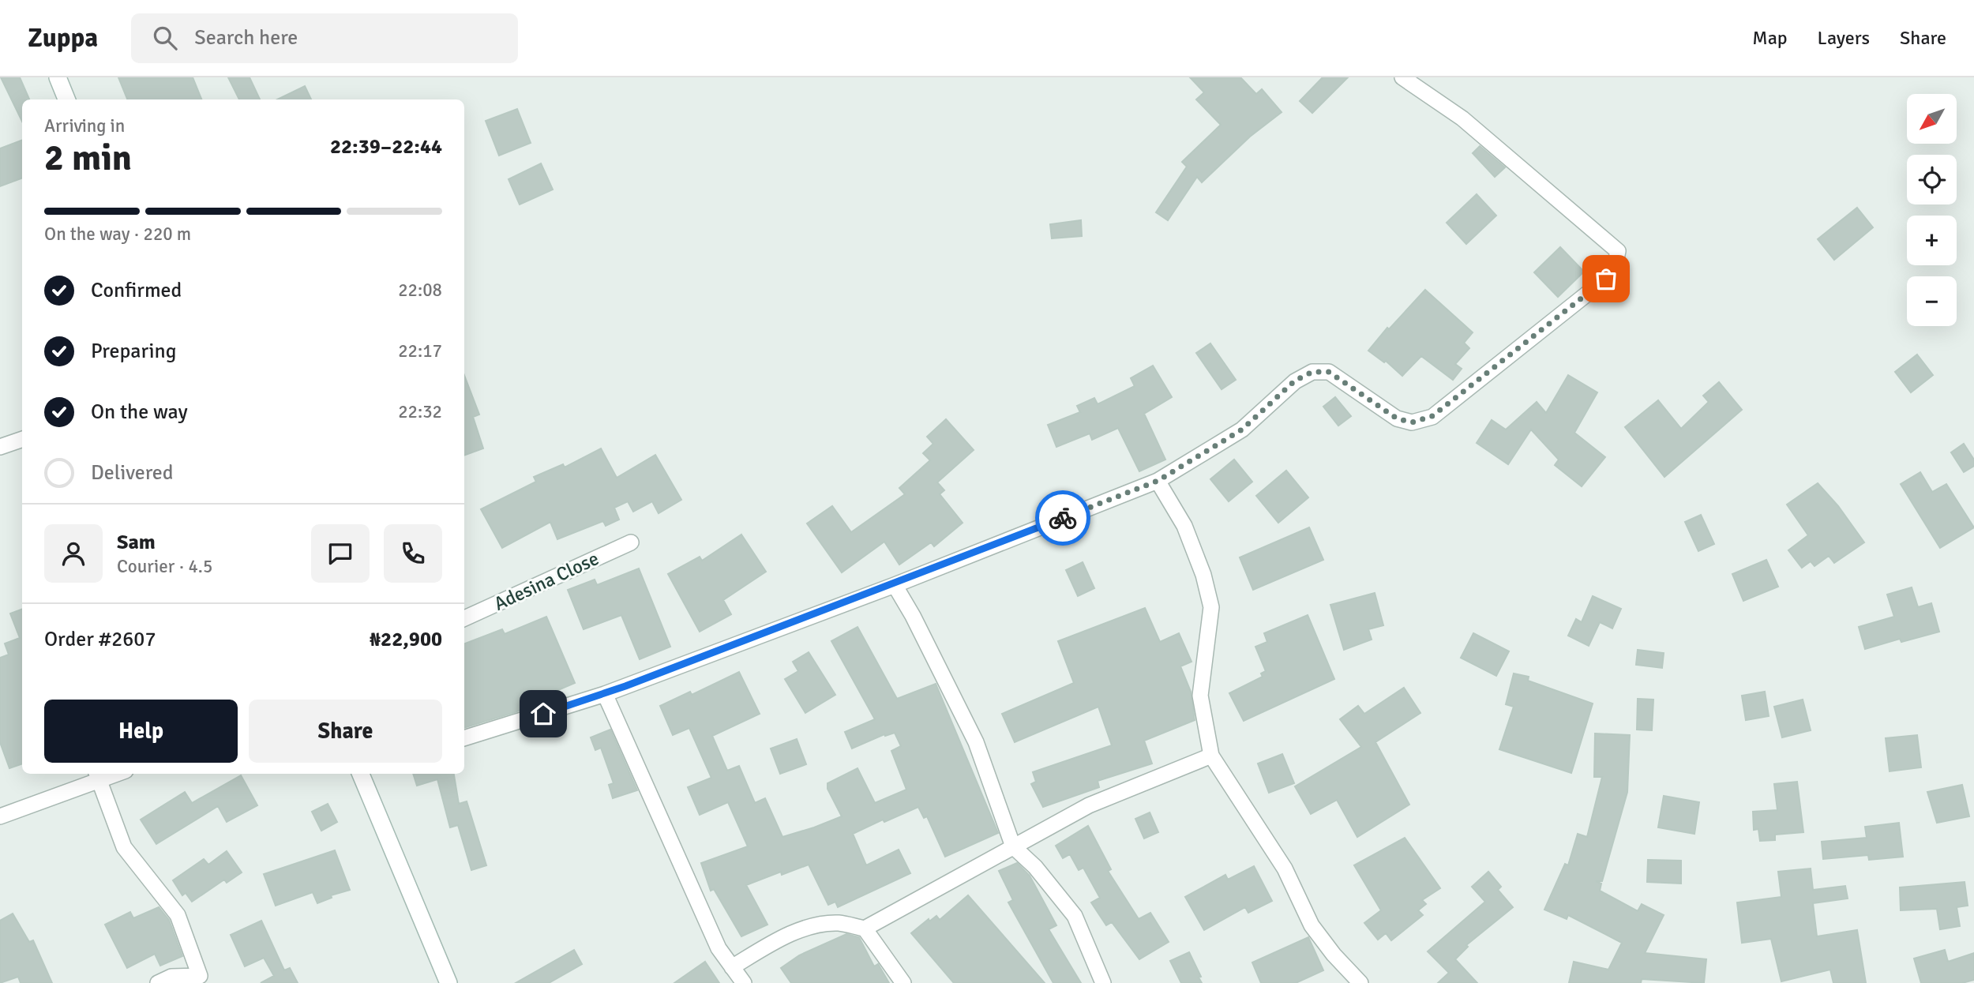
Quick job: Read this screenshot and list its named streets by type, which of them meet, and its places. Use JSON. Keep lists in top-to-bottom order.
{
  "streets": {
    "street": ["Adesina Close"]
  },
  "north": "bottom left",
  "page": {
    "header": "Zuppa",
    "search": "Search here",
    "nav": ["Map", "Layers", "Share"],
    "map_buttons": ["+", "−"],
    "heading": ["2 min", "Arriving in", "22:39–22:44"],
    "panel": [
      "Sam",
      "Courier · 4.5",
      "Order #2607",
      "₦22,900"
    ],
    "bar": "On the way · 220 m",
    "list": [
      ["Confirmed", "22:08"],
      ["Preparing", "22:17"],
      ["On the way", "22:32"],
      "Delivered"
    ],
    "buttons": ["Help", "Share"]
  }
}
